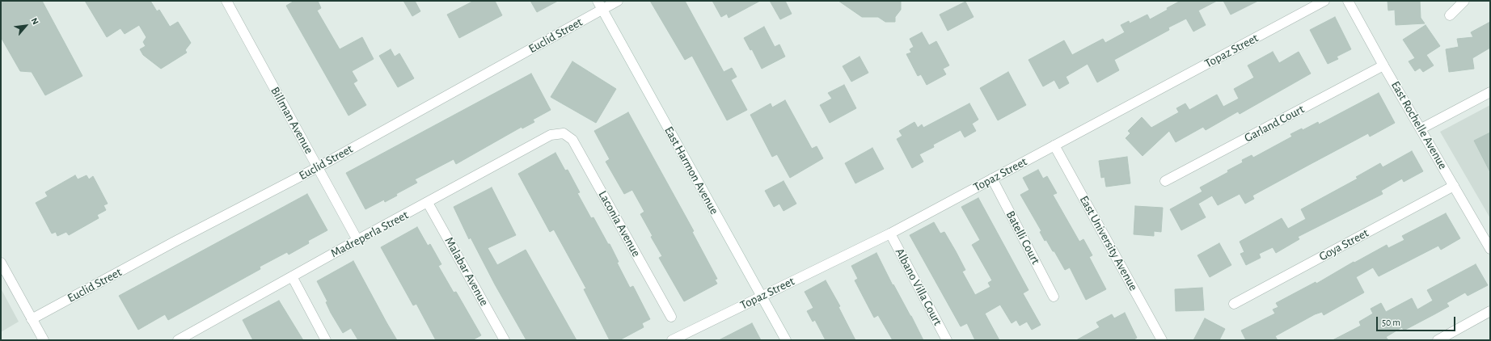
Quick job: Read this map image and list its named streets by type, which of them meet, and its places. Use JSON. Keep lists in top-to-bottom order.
{
  "streets": {
    "street": [
      "Euclid Street",
      "Topaz Street",
      "Billman Avenue",
      "Garland Court",
      "East Rochelle Avenue",
      "East Harmon Avenue",
      "Laconia Avenue",
      "Madreperla Street",
      "Batelli Court",
      "East University Avenue",
      "Goya Street",
      "Malabar Avenue",
      "Albano Villa Court"
    ]
  },
  "crossings": [
    ["Euclid Street", "Billman Avenue"],
    ["Euclid Street", "East Harmon Avenue"],
    ["Topaz Street", "East Harmon Avenue"],
    ["Topaz Street", "Batelli Court"],
    ["Topaz Street", "East University Avenue"],
    ["Topaz Street", "Albano Villa Court"],
    ["Billman Avenue", "Madreperla Street"],
    ["Garland Court", "East Rochelle Avenue"],
    ["East Rochelle Avenue", "Goya Street"],
    ["Laconia Avenue", "Madreperla Street"],
    ["Madreperla Street", "Malabar Avenue"]
  ],
  "scale_bar": "50 m",
  "north": "top right"
}
